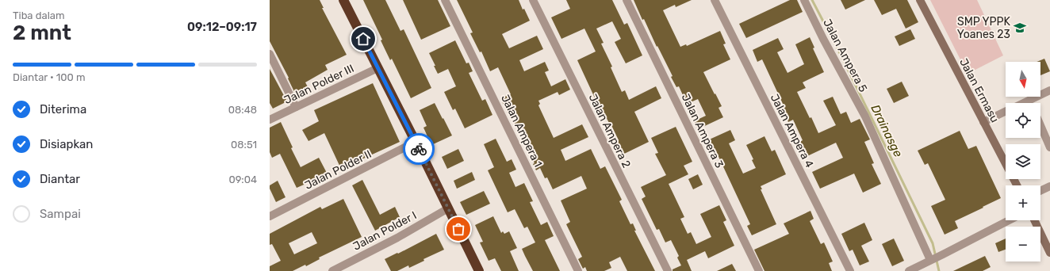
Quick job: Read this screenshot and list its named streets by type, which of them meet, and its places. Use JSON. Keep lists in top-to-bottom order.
{
  "streets": {
    "street": [
      "Jalan Ampera 5",
      "Jalan Polder III",
      "Jalan Ermasu",
      "Jalan Ampera 1",
      "Jalan Ampera 2",
      "Jalan Ampera 3",
      "Jalan Ampera 4",
      "Jalan Polder II",
      "Jalan Polder I"
    ]
  },
  "water": ["Drainasge"],
  "places": {
    "school or university": ["SMP YPPK Yoanes 23"]
  },
  "north": "bottom",
  "page": {
    "heading": ["2 mnt", "Tiba dalam", "09:12–09:17"],
    "bar": "Diantar · 100 m",
    "map_buttons": ["+", "−"],
    "list": [
      ["Diterima", "08:48"],
      ["Disiapkan", "08:51"],
      ["Diantar", "09:04"],
      "Sampai"
    ]
  }
}
